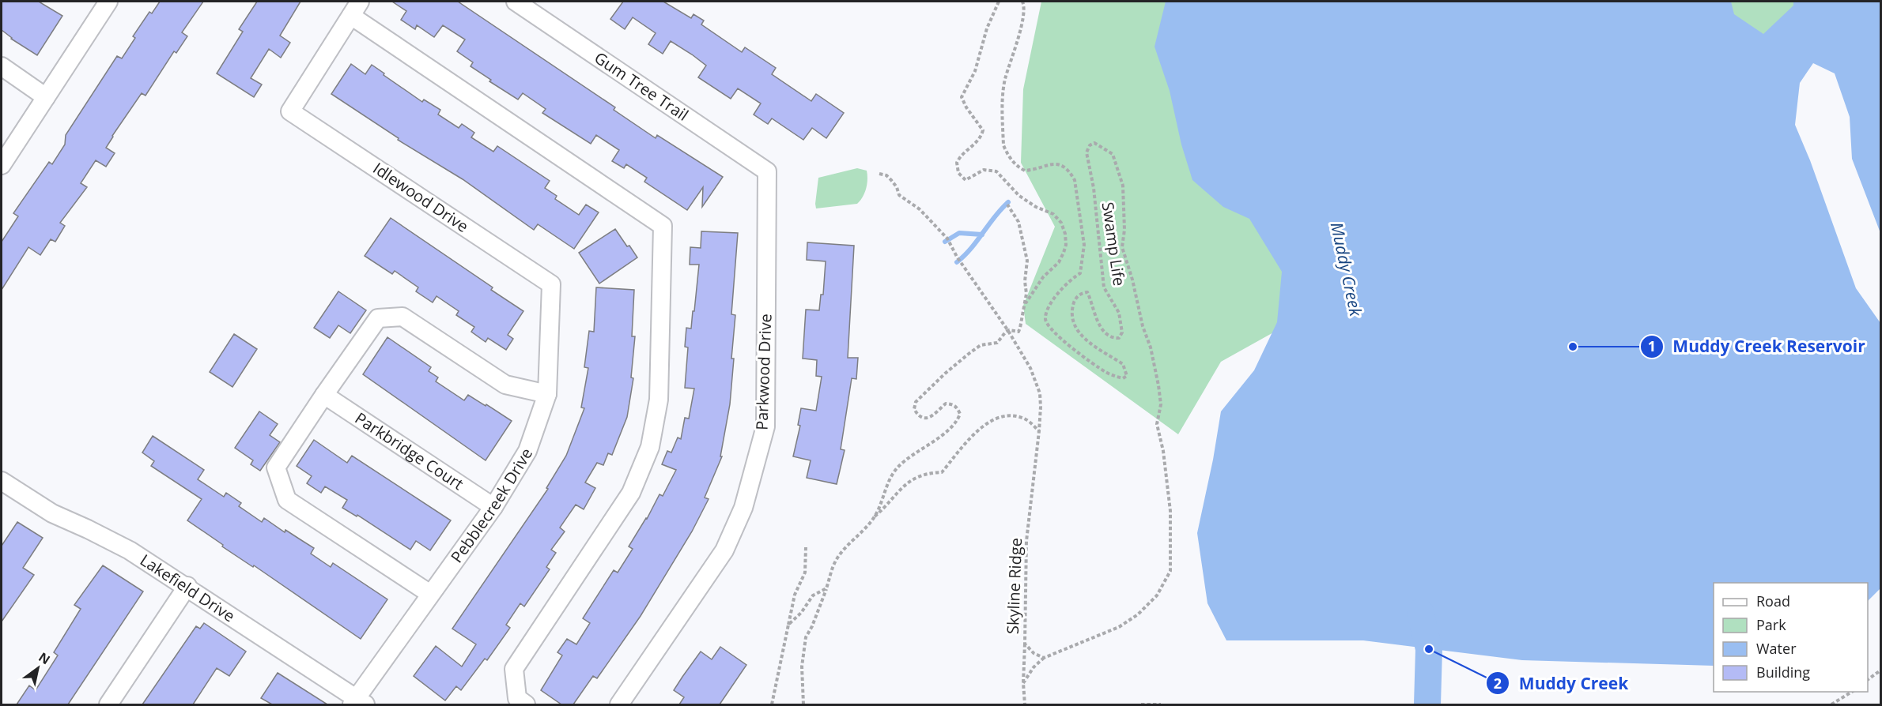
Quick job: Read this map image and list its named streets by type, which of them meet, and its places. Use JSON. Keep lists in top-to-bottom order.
{
  "streets": {
    "street": [
      "Gum Tree Trail",
      "Idlewood Drive",
      "Parkwood Drive",
      "Parkbridge Court",
      "Pebblecreek Drive",
      "Lakefield Drive"
    ],
    "path": ["Swamp Life", "Skyline Ridge"]
  },
  "crossings": [
    ["Gum Tree Trail", "Parkwood Drive"],
    ["Idlewood Drive", "Pebblecreek Drive"],
    ["Swamp Life", "Skyline Ridge"],
    ["Parkbridge Court", "Pebblecreek Drive"],
    ["Pebblecreek Drive", "Lakefield Drive"]
  ],
  "water": ["Muddy Creek"],
  "places": ["Muddy Creek Reservoir", "Muddy Creek"],
  "legend": [
    "Road",
    "Park",
    "Water",
    "Building"
  ],
  "north": "top right"
}
